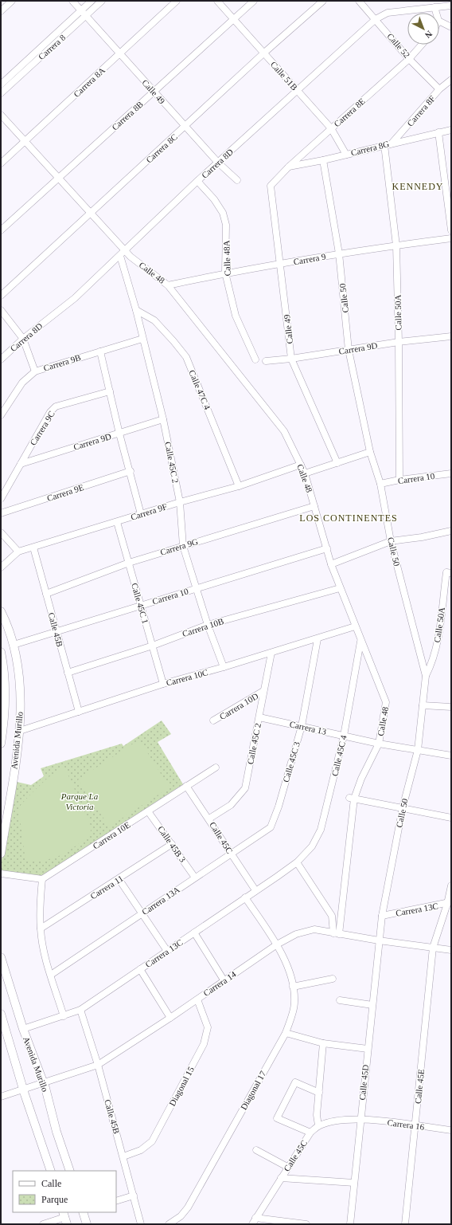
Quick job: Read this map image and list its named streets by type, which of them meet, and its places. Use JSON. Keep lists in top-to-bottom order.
{
  "streets": {
    "main road": ["Avenida Murillo"],
    "street": [
      "Calle 52",
      "Carrera 8",
      "Calle 51B",
      "Carrera 8A",
      "Calle 49",
      "Carrera 8F",
      "Carrera 8E",
      "Carrera 8B",
      "Carrera 8C",
      "Carrera 8G",
      "Carrera 8D",
      "Calle 48A",
      "Carrera 9",
      "Calle 48",
      "Calle 50",
      "Calle 50A",
      "Carrera 9D",
      "Carrera 9B",
      "Calle 47C 4",
      "Carrera 9C",
      "Calle 45C 2",
      "Carrera 10",
      "Carrera 9E",
      "Carrera 9F",
      "Carrera 9G",
      "Calle 45C 1",
      "Carrera 10B",
      "Calle 45B",
      "Carrera 10C",
      "Carrera 10D",
      "Carrera 13",
      "Calle 45C 4",
      "Calle 45C 3",
      "Carrera 10E",
      "Calle 45C",
      "Calle 45B 3",
      "Carrera 11",
      "Carrera 13A",
      "Carrera 13C",
      "Carrera 14",
      "Calle 45D",
      "Diagonal 15",
      "Calle 45E",
      "Diagonal 17",
      "Carrera 16"
    ]
  },
  "crossings": [
    ["Calle 52", "Carrera 8F"],
    ["Calle 52", "Carrera 8E"],
    ["Calle 52", "Carrera 8D"],
    ["Carrera 8", "Calle 49"],
    ["Calle 51B", "Carrera 8E"],
    ["Calle 51B", "Carrera 8B"],
    ["Calle 51B", "Carrera 8C"],
    ["Calle 51B", "Carrera 8G"],
    ["Calle 51B", "Carrera 8D"],
    ["Carrera 8A", "Calle 49"],
    ["Carrera 8A", "Calle 48"],
    ["Calle 49", "Carrera 8E"],
    ["Calle 49", "Carrera 8B"],
    ["Calle 49", "Carrera 8C"],
    ["Calle 49", "Carrera 8D"],
    ["Calle 49", "Carrera 9"],
    ["Calle 49", "Carrera 9D"],
    ["Carrera 8F", "Carrera 8G"],
    ["Carrera 8E", "Carrera 8G"],
    ["Carrera 8B", "Calle 48"],
    ["Carrera 8C", "Calle 48"],
    ["Carrera 8G", "Calle 50"],
    ["Carrera 8G", "Calle 50A"],
    ["Carrera 8D", "Calle 48A"],
    ["Carrera 8D", "Calle 48"],
    ["Carrera 8D", "Calle 45C 2"],
    ["Calle 48A", "Carrera 9"],
    ["Carrera 9", "Calle 48"],
    ["Carrera 9", "Calle 50"],
    ["Carrera 9", "Calle 50A"],
    ["Calle 48", "Carrera 10"],
    ["Calle 48", "Carrera 9F"],
    ["Calle 48", "Carrera 9G"],
    ["Calle 48", "Carrera 10B"],
    ["Calle 48", "Carrera 10C"],
    ["Calle 48", "Carrera 13"],
    ["Calle 48", "Calle 45C 4"],
    ["Calle 48", "Carrera 14"],
    ["Calle 50", "Calle 50A"],
    ["Calle 50", "Carrera 9D"],
    ["Calle 50", "Carrera 10"],
    ["Calle 50", "Carrera 13"],
    ["Calle 50", "Carrera 13C"],
    ["Calle 50", "Carrera 14"],
    ["Calle 50", "Calle 45D"],
    ["Calle 50A", "Carrera 9D"],
    ["Calle 50A", "Carrera 10"],
    ["Carrera 9D", "Carrera 9C"],
    ["Carrera 9D", "Calle 45C 2"],
    ["Carrera 9B", "Calle 45C 2"],
    ["Calle 47C 4", "Calle 45C 2"],
    ["Calle 47C 4", "Carrera 9F"],
    ["Calle 45C 2", "Carrera 10"],
    ["Calle 45C 2", "Carrera 9F"],
    ["Calle 45C 2", "Carrera 9G"],
    ["Calle 45C 2", "Carrera 10B"],
    ["Calle 45C 2", "Carrera 10C"],
    ["Calle 45C 2", "Carrera 10D"],
    ["Calle 45C 2", "Carrera 13"],
    ["Calle 45C 2", "Calle 45C"],
    ["Carrera 10", "Calle 45C 1"],
    ["Carrera 10", "Calle 45B"],
    ["Carrera 10", "Avenida Murillo"],
    ["Carrera 9F", "Calle 45C 1"],
    ["Carrera 9F", "Calle 45B"],
    ["Carrera 9G", "Calle 45C 1"],
    ["Carrera 9G", "Calle 45B"],
    ["Calle 45C 1", "Carrera 10B"],
    ["Calle 45C 1", "Carrera 10C"],
    ["Carrera 10B", "Calle 45B"],
    ["Calle 45B", "Carrera 10C"],
    ["Calle 45B", "Carrera 13C"],
    ["Calle 45B", "Carrera 14"],
    ["Calle 45B", "Diagonal 15"],
    ["Carrera 10C", "Avenida Murillo"],
    ["Carrera 10C", "Calle 45C 3"],
    ["Carrera 13", "Calle 45C 4"],
    ["Carrera 13", "Calle 45C 3"],
    ["Avenida Murillo", "Carrera 13C"],
    ["Avenida Murillo", "Carrera 14"],
    ["Calle 45C 4", "Carrera 13C"],
    ["Calle 45C 3", "Carrera 13A"],
    ["Carrera 10E", "Calle 45C"],
    ["Carrera 10E", "Calle 45B 3"],
    ["Calle 45C", "Carrera 13A"],
    ["Calle 45C", "Carrera 13C"],
    ["Calle 45C", "Calle 45D"],
    ["Calle 45C", "Carrera 16"],
    ["Calle 45B 3", "Carrera 11"],
    ["Calle 45B 3", "Carrera 13A"],
    ["Carrera 13C", "Calle 45E"],
    ["Carrera 14", "Calle 45D"],
    ["Carrera 14", "Diagonal 15"],
    ["Carrera 14", "Calle 45E"],
    ["Carrera 14", "Diagonal 17"],
    ["Calle 45D", "Carrera 16"],
    ["Calle 45E", "Carrera 16"]
  ],
  "districts": ["KENNEDY", "LOS CONTINENTES"],
  "parks": ["Parque La Victoria"],
  "legend": ["Calle", "Parque"],
  "north": "bottom right"
}
